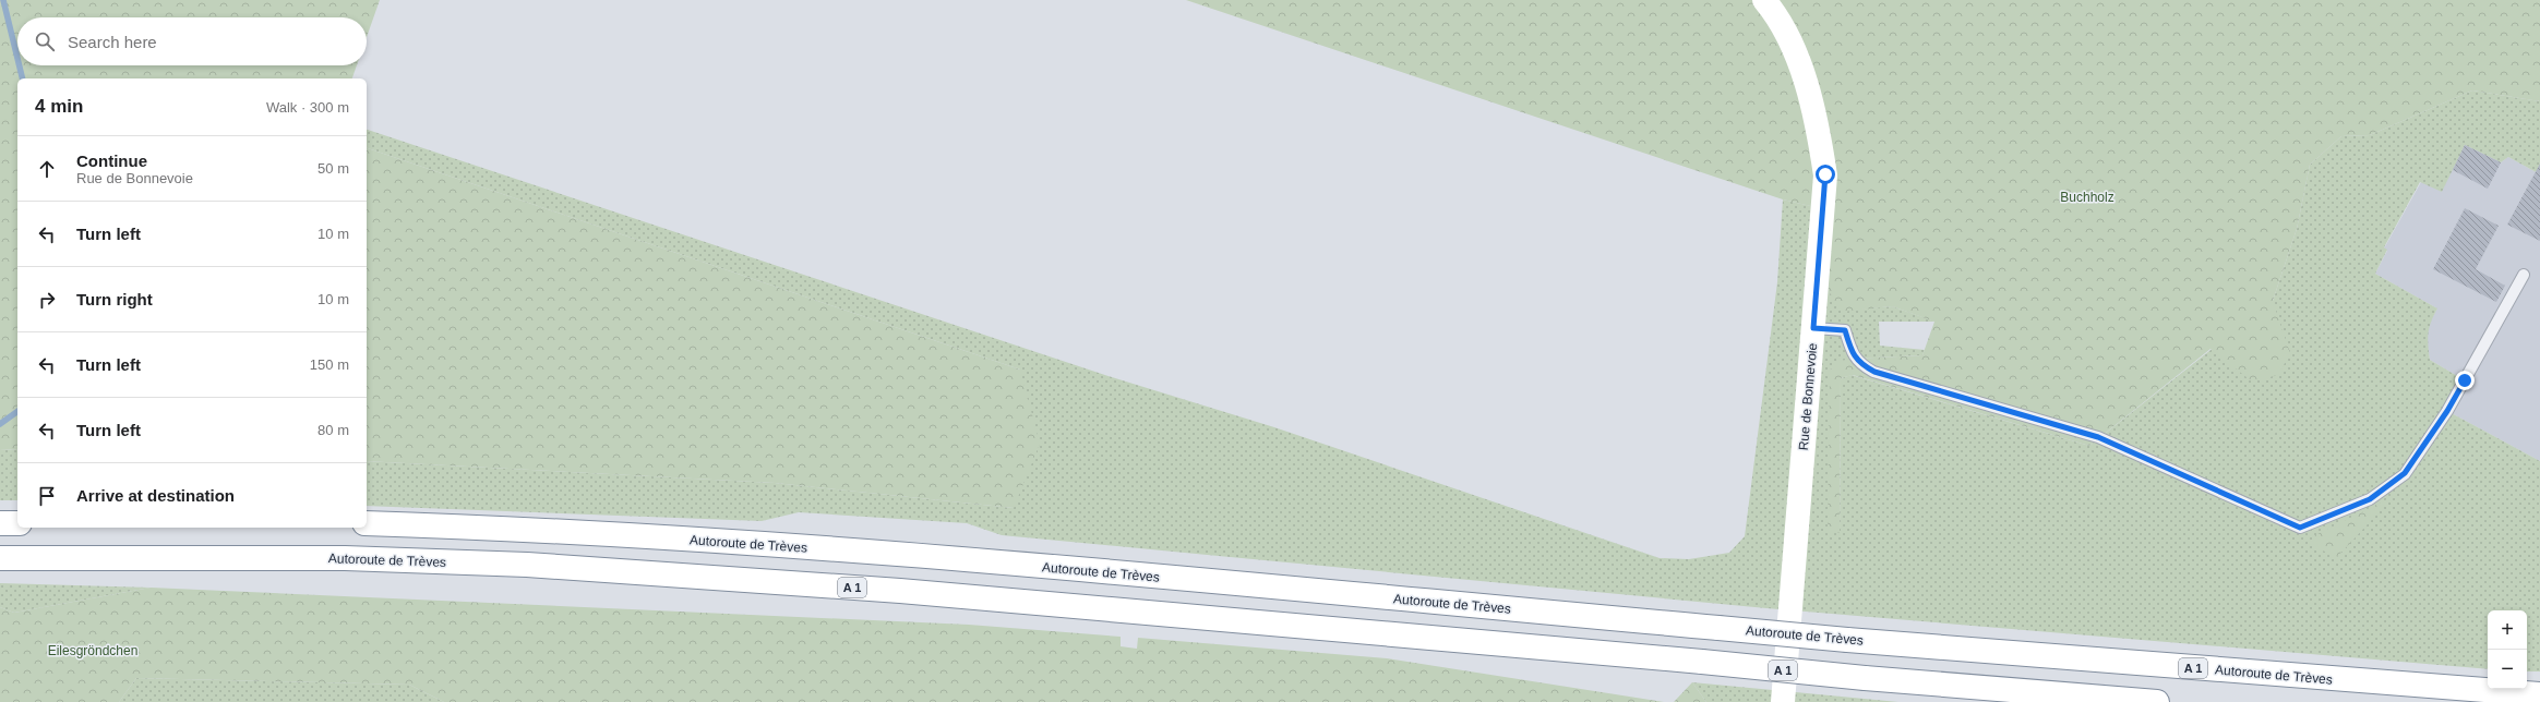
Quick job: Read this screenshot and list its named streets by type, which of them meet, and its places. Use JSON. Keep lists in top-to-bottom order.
{
  "streets": {
    "main road": ["Rue de Bonnevoie", "Autoroute de Trèves", "A 1"]
  },
  "parks": ["Buchholz", "Eilesgröndchen"],
  "page": {
    "search": "Search here",
    "heading": ["4 min", "Walk · 300 m"],
    "list": [
      ["Continue", "Rue de Bonnevoie", "50 m"],
      ["Turn left", "10 m"],
      ["Turn right", "10 m"],
      ["Turn left", "150 m"],
      ["Turn left", "80 m"],
      "Arrive at destination"
    ],
    "map_buttons": ["+", "−"]
  }
}
